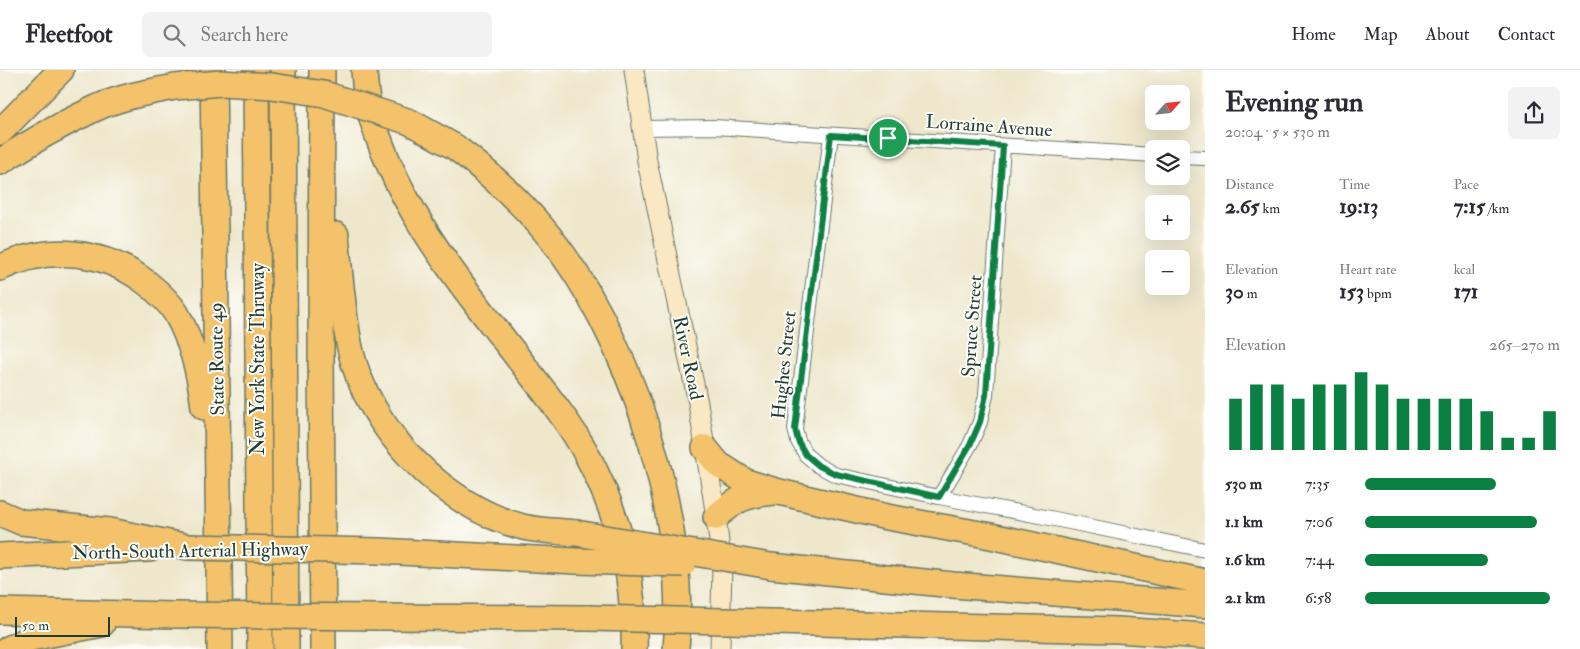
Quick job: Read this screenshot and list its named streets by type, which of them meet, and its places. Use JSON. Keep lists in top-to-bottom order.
{
  "streets": {
    "highway": ["State Route 49", "New York State Thruway", "North-South Arterial Highway"],
    "main road": ["River Road"],
    "street": ["Lorraine Avenue", "Spruce Street", "Hughes Street"]
  },
  "crossings": [
    ["Lorraine Avenue", "Spruce Street"],
    ["Lorraine Avenue", "River Road"],
    ["Lorraine Avenue", "Hughes Street"],
    ["Spruce Street", "Hughes Street"]
  ],
  "scale_bar": "50 m",
  "north": "top right",
  "page": {
    "header": "Fleetfoot",
    "search": "Search here",
    "nav": [
      "Home",
      "Map",
      "About",
      "Contact"
    ],
    "heading": ["Evening run", "20:04 · 5 × 530 m"],
    "map_buttons": ["+", "−"],
    "stats": [
      ["Distance", "2.65 km"],
      ["Time", "19:13"],
      ["Pace", "7:15 /km"],
      ["Elevation", "30 m"],
      ["Heart rate", "153 bpm"],
      ["kcal", "171"]
    ],
    "chart": ["Elevation", "265–270 m"],
    "list": [
      {
        "name": "530 m",
        "note": "7:35"
      },
      {
        "name": "1.1 km",
        "note": "7:06"
      },
      {
        "name": "1.6 km",
        "note": "7:44"
      },
      {
        "name": "2.1 km",
        "note": "6:58"
      }
    ],
    "scale": "50 m"
  }
}
